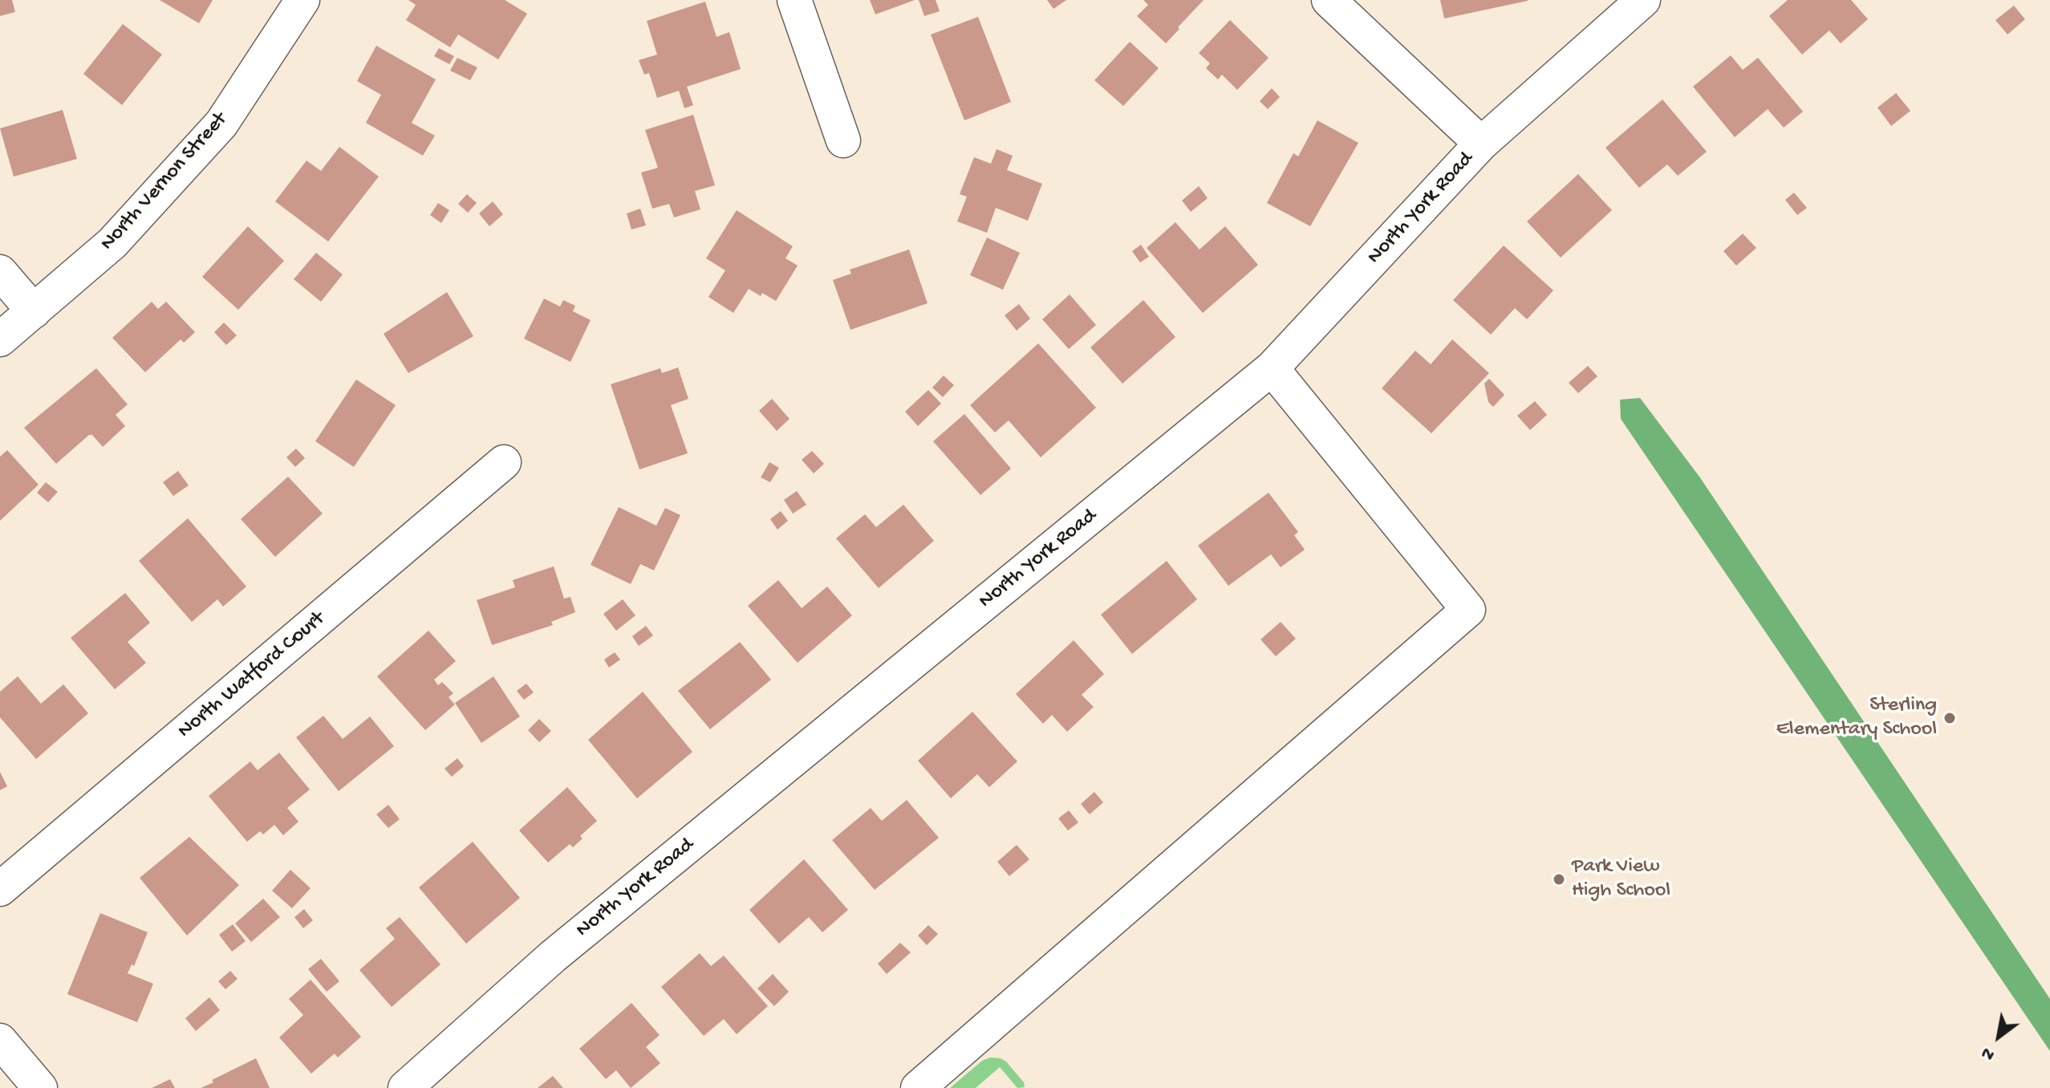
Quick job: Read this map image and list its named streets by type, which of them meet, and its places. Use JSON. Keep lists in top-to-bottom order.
{
  "streets": {
    "street": ["North Vernon Street", "North York Road", "North Watford Court"]
  },
  "places": ["Sterling Elementary School", "Park View High School"],
  "north": "bottom left"
}
